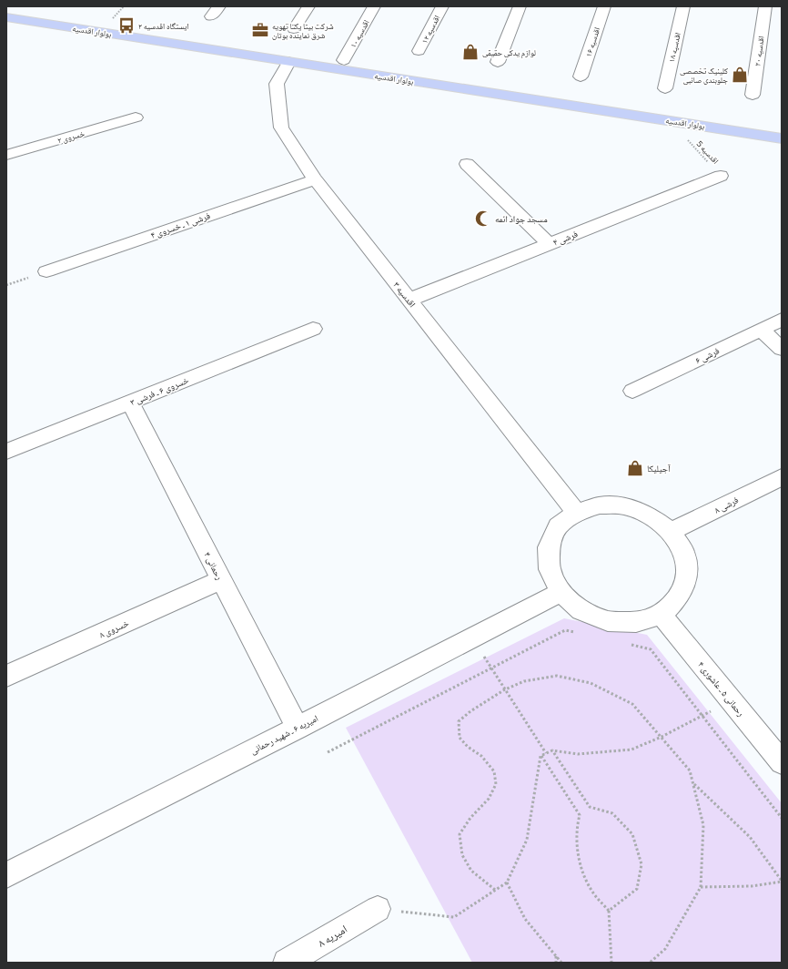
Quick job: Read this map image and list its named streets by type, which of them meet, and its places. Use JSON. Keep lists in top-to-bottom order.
{
  "streets": {
    "main road": ["بولوار اقدسیه"],
    "street": [
      "اقدسیه ۱۲",
      "اقدسیه ۱۰",
      "اقدسیه ۱۶",
      "اقدسیه ۱۸",
      "اقدسیه ۲۰",
      "خسروی ۲",
      "فرشی ۱ ـ خسروی ۴",
      "فرشی ۴",
      "اقدسیه ۳",
      "فرشی ۶",
      "خسروی ۶ ـ فرشی ۳",
      "فرشی ۸",
      "رحمانی ۴",
      "خسروی ۸",
      "رحمانی ۵ ـ عاشوری ۴",
      "امیریه ۶ ـ شهید رحمانی",
      "امیریه ۸"
    ],
    "path": ["اقدسیه 5"]
  },
  "crossings": [
    ["بولوار اقدسیه", "اقدسیه ۱۰"],
    ["بولوار اقدسیه", "اقدسیه 5"],
    ["بولوار اقدسیه", "اقدسیه ۳"],
    ["اقدسیه 5", "فرشی ۴"],
    ["فرشی ۱ ـ خسروی ۴", "اقدسیه ۳"],
    ["فرشی ۴", "اقدسیه ۳"],
    ["اقدسیه ۳", "فرشی ۸"],
    ["اقدسیه ۳", "رحمانی ۵ ـ عاشوری ۴"],
    ["اقدسیه ۳", "امیریه ۶ ـ شهید رحمانی"],
    ["خسروی ۶ ـ فرشی ۳", "رحمانی ۴"],
    ["فرشی ۸", "رحمانی ۵ ـ عاشوری ۴"],
    ["فرشی ۸", "امیریه ۶ ـ شهید رحمانی"],
    ["رحمانی ۴", "خسروی ۸"],
    ["رحمانی ۴", "امیریه ۶ ـ شهید رحمانی"],
    ["رحمانی ۵ ـ عاشوری ۴", "امیریه ۶ ـ شهید رحمانی"]
  ],
  "places": {
    "bus stop": ["ایستگاه اقدسیه ۲"],
    "office": ["شرکت بیتا یکتا تهویه شرق نماینده بوتان"],
    "shop": ["لوازم یدکی حقیقی", "کلینیک تخصصی جلوبندی صائبی", "آجیلیکا"],
    "mosque": ["مسجد جواد ائمه"]
  }
}
